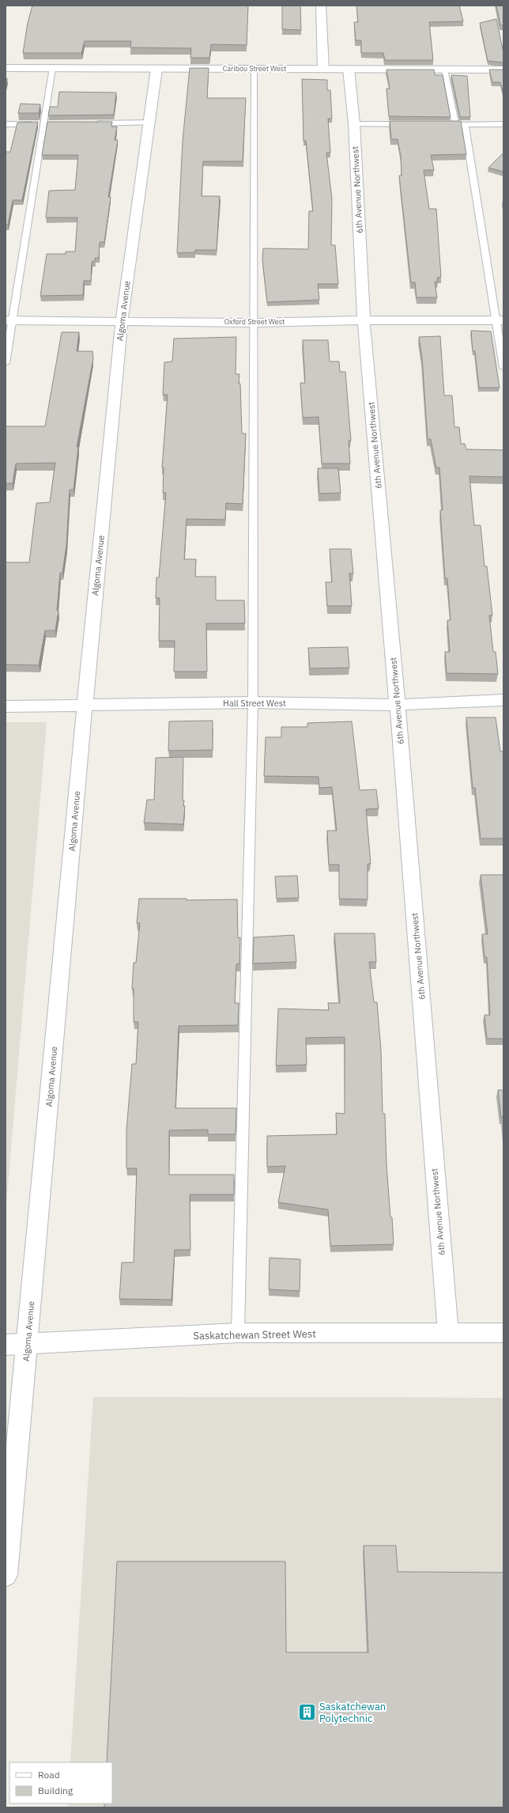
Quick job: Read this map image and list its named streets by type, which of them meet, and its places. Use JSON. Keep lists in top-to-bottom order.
{
  "streets": {
    "street": [
      "Caribou Street West",
      "6th Avenue Northwest",
      "Algoma Avenue",
      "Oxford Street West",
      "Hall Street West",
      "Saskatchewan Street West"
    ]
  },
  "crossings": [
    ["Caribou Street West", "6th Avenue Northwest"],
    ["Caribou Street West", "Algoma Avenue"],
    ["6th Avenue Northwest", "Oxford Street West"],
    ["6th Avenue Northwest", "Hall Street West"],
    ["6th Avenue Northwest", "Saskatchewan Street West"],
    ["Algoma Avenue", "Oxford Street West"],
    ["Algoma Avenue", "Hall Street West"],
    ["Algoma Avenue", "Saskatchewan Street West"]
  ],
  "places": {
    "building": ["Saskatchewan Polytechnic"]
  },
  "legend": ["Road", "Building"]
}
